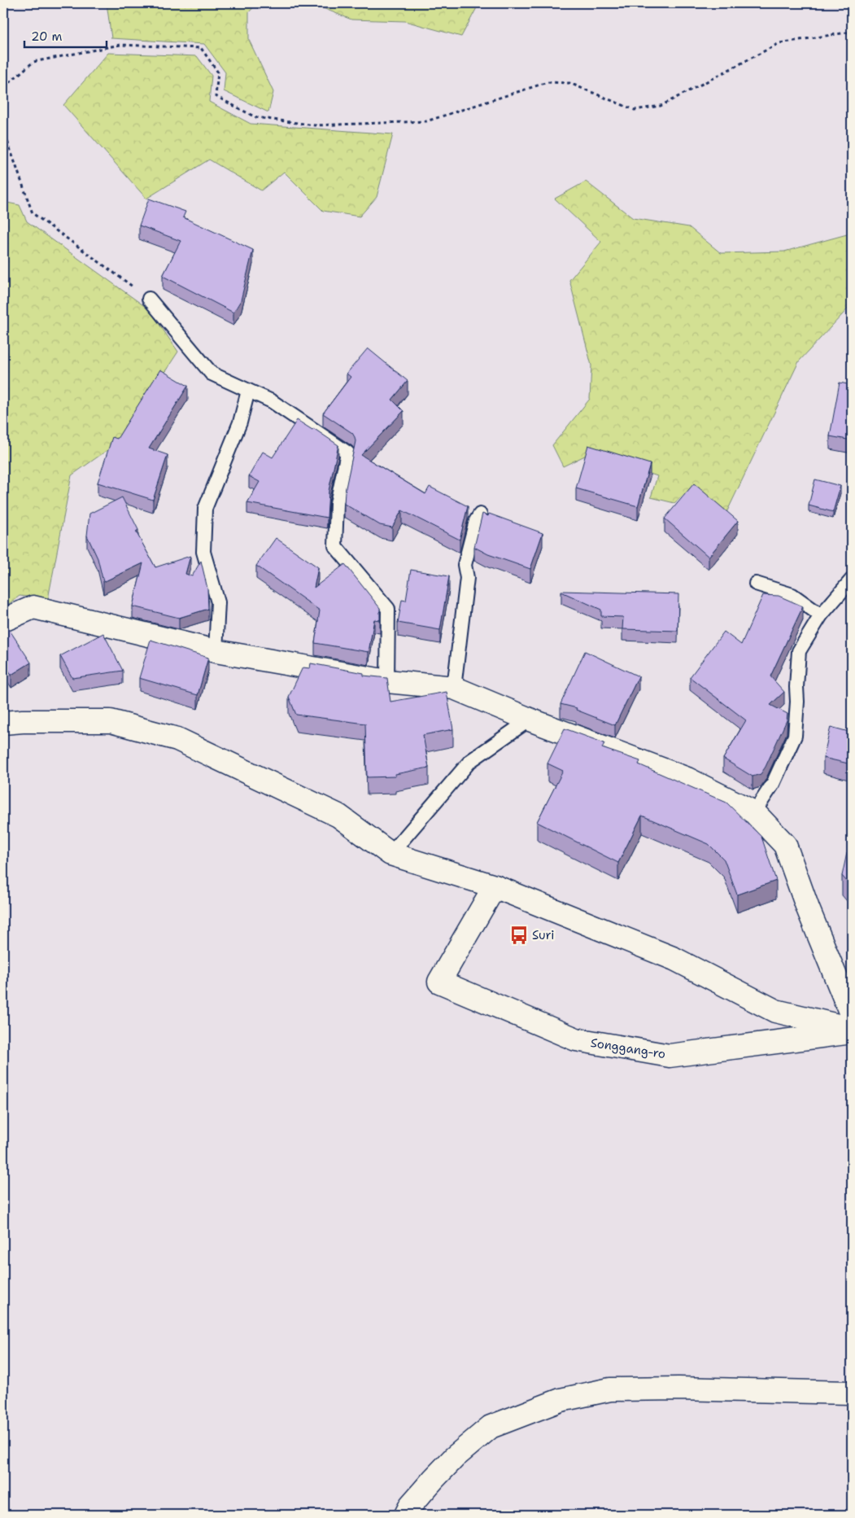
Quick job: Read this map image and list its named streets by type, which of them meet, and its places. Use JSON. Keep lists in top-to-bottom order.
{
  "streets": {
    "street": ["Songgang-ro"]
  },
  "places": {
    "bus stop": ["Suri"]
  },
  "scale_bar": "20 m"
}
